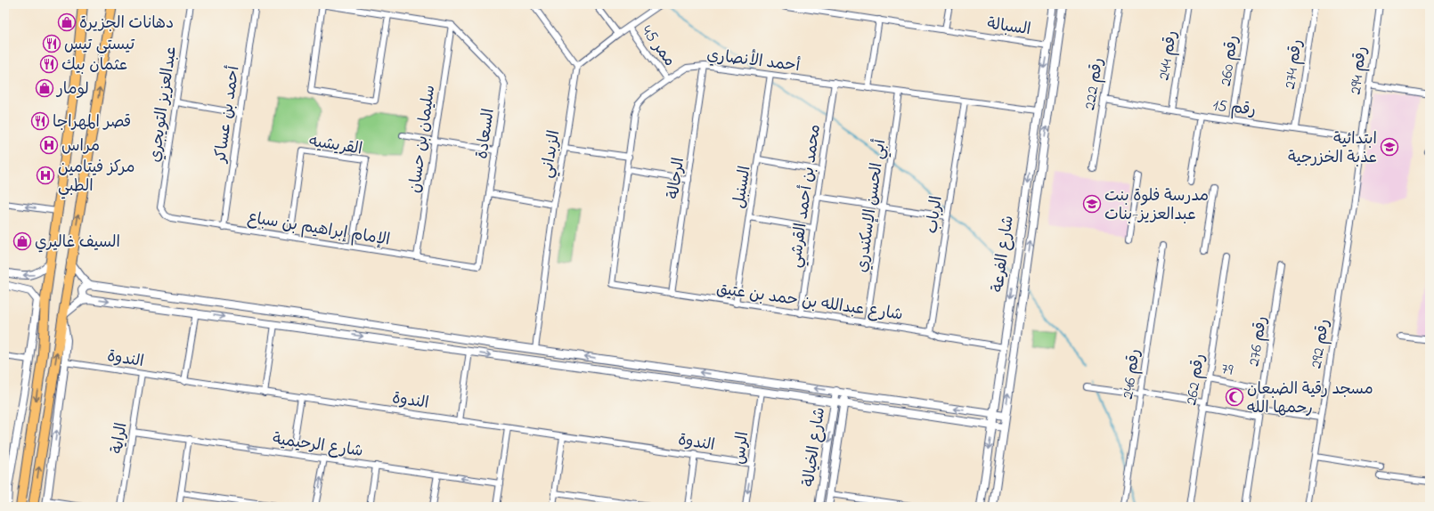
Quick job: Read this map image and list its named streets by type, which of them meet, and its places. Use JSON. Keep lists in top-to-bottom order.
{
  "streets": {
    "street": [
      "السبالة",
      "ممر 45",
      "رقم 244",
      "أحمد الأنصاري",
      "رقم 260",
      "رقم 274",
      "رقم 294",
      "رقم 222",
      "عبدالعزيز التويجري",
      "رقم 15",
      "أحمد بن عساكر",
      "السعادة",
      "سليمان بن حسان",
      "القريشيه",
      "الزبداني",
      "الرحالة",
      "السنبل",
      "محمد بن أحمد القرشي",
      "أبي الحسن الإسكندري",
      "الرباب",
      "الإمام إبراهيم بن سباع",
      "شارع الفرعة",
      "شارع عبدالله بن حمد بن عتيق",
      "رقم 276",
      "رقم 292",
      "الندوة",
      "79",
      "رقم 246",
      "رقم 262",
      "الراية",
      "شارع الرحيمية",
      "شارع الخيالة",
      "الرس"
    ]
  },
  "crossings": [
    ["السبالة", "شارع الفرعة"],
    ["ممر 45", "أحمد الأنصاري"],
    ["رقم 244", "رقم 15"],
    ["أحمد الأنصاري", "الرحالة"],
    ["أحمد الأنصاري", "السنبل"],
    ["أحمد الأنصاري", "محمد بن أحمد القرشي"],
    ["أحمد الأنصاري", "أبي الحسن الإسكندري"],
    ["أحمد الأنصاري", "الرباب"],
    ["أحمد الأنصاري", "شارع الفرعة"],
    ["أحمد الأنصاري", "شارع عبدالله بن حمد بن عتيق"],
    ["رقم 260", "رقم 15"],
    ["رقم 274", "رقم 15"],
    ["رقم 294", "رقم 15"],
    ["رقم 294", "رقم 292"],
    ["رقم 222", "رقم 15"],
    ["عبدالعزيز التويجري", "الإمام إبراهيم بن سباع"],
    ["أحمد بن عساكر", "الإمام إبراهيم بن سباع"],
    ["السعادة", "سليمان بن حسان"],
    ["السعادة", "الإمام إبراهيم بن سباع"],
    ["سليمان بن حسان", "الإمام إبراهيم بن سباع"],
    ["القريشيه", "الإمام إبراهيم بن سباع"],
    ["الرحالة", "شارع عبدالله بن حمد بن عتيق"],
    ["السنبل", "شارع عبدالله بن حمد بن عتيق"],
    ["محمد بن أحمد القرشي", "شارع عبدالله بن حمد بن عتيق"],
    ["أبي الحسن الإسكندري", "شارع عبدالله بن حمد بن عتيق"],
    ["الرباب", "شارع عبدالله بن حمد بن عتيق"],
    ["شارع الفرعة", "شارع عبدالله بن حمد بن عتيق"],
    ["رقم 276", "79"],
    ["الندوة", "الراية"],
    ["الندوة", "الرس"],
    ["79", "رقم 262"],
    ["الراية", "شارع الرحيمية"]
  ],
  "one_way": ["شارع الرحيمية", "الرس"],
  "places": {
    "shop": ["دهانات الجزيرة", "لومار", "السيف غاليري"],
    "restaurant": ["تيستي تيس", "عثمان بيك", "قصر المهراجا"],
    "hospital": ["مراس", "مركز فيتامين الطبي"],
    "school or university": ["ابتدائية عذبة الخزرجية", "مدرسة فلوة بنت عبدالعزيز-بنات"],
    "mosque": ["مسجد رقية الضبعان رحمها الله"]
  }
}
